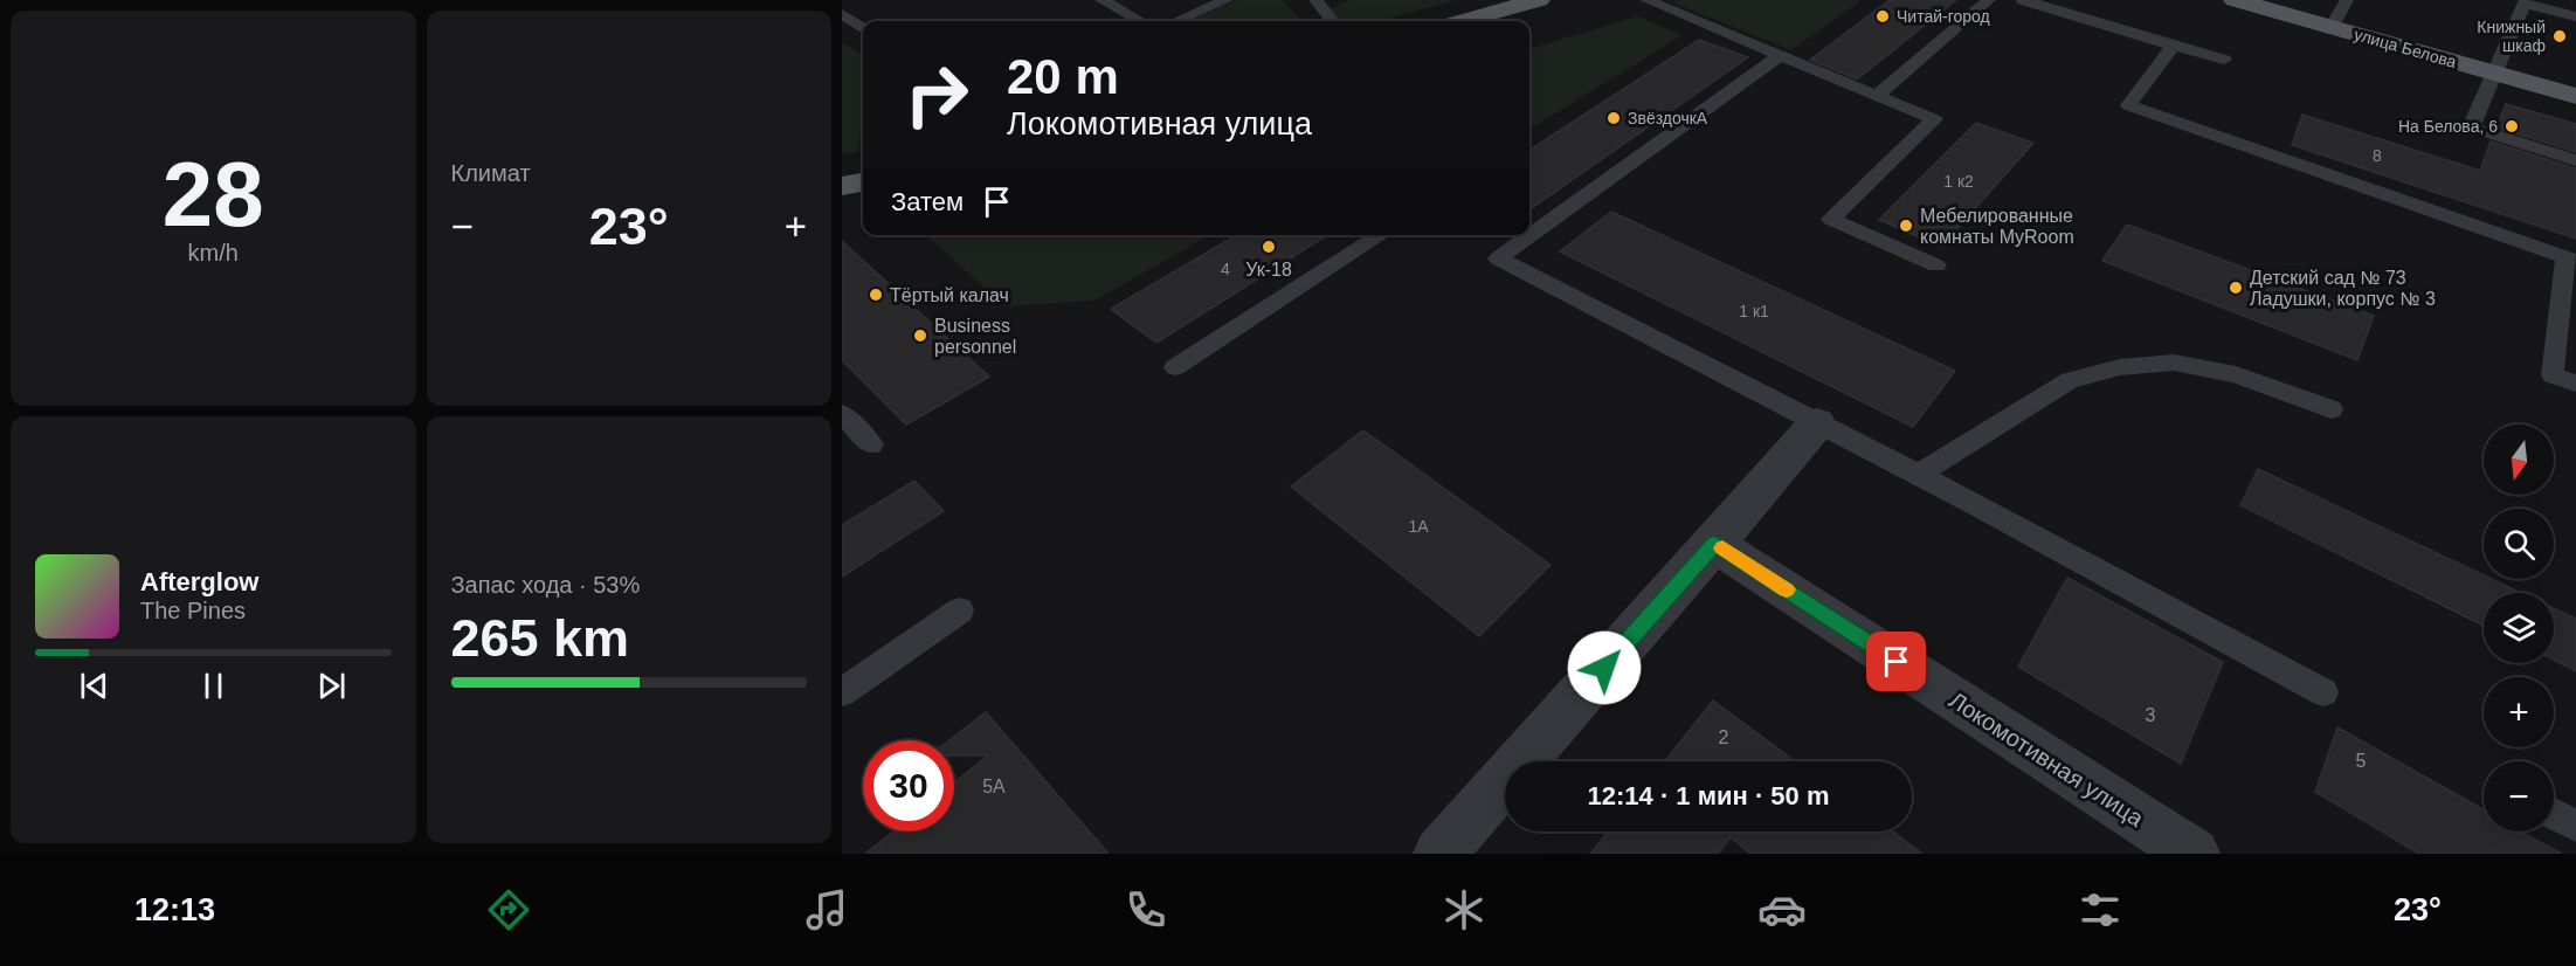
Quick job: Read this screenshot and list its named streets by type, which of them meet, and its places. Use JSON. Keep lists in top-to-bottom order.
{
  "streets": {
    "main road": ["улица Белова"],
    "street": ["Локомотивная улица"]
  },
  "places": [
    "Читай-город",
    "Книжный шкаф",
    "ЗвёздочкА",
    "На Белова, 6",
    "Мебелированные комнаты MyRoom",
    "Ук-18",
    "Детский сад № 73 Ладушки, корпус № 3",
    "Тёртый калач",
    "Business personnel"
  ],
  "house_numbers": [
    "8",
    "1 к2",
    "4",
    "1 к1",
    "1А",
    "3",
    "2",
    "5",
    "5А"
  ],
  "north": "bottom",
  "page": {
    "tile": [
      ["28", "km/h"],
      "Климат",
      ["Запас хода · 53%", "265 km"]
    ],
    "turn": ["20 m", "Локомотивная улица"],
    "then": "Затем",
    "heat": ["−", "23°", "+"],
    "map_buttons": ["+", "−"],
    "song": ["Afterglow", "The Pines"],
    "limit": "30",
    "trip": "12:14 · 1 мин · 50 m",
    "tabs": ["12:13", "23°"]
  }
}
